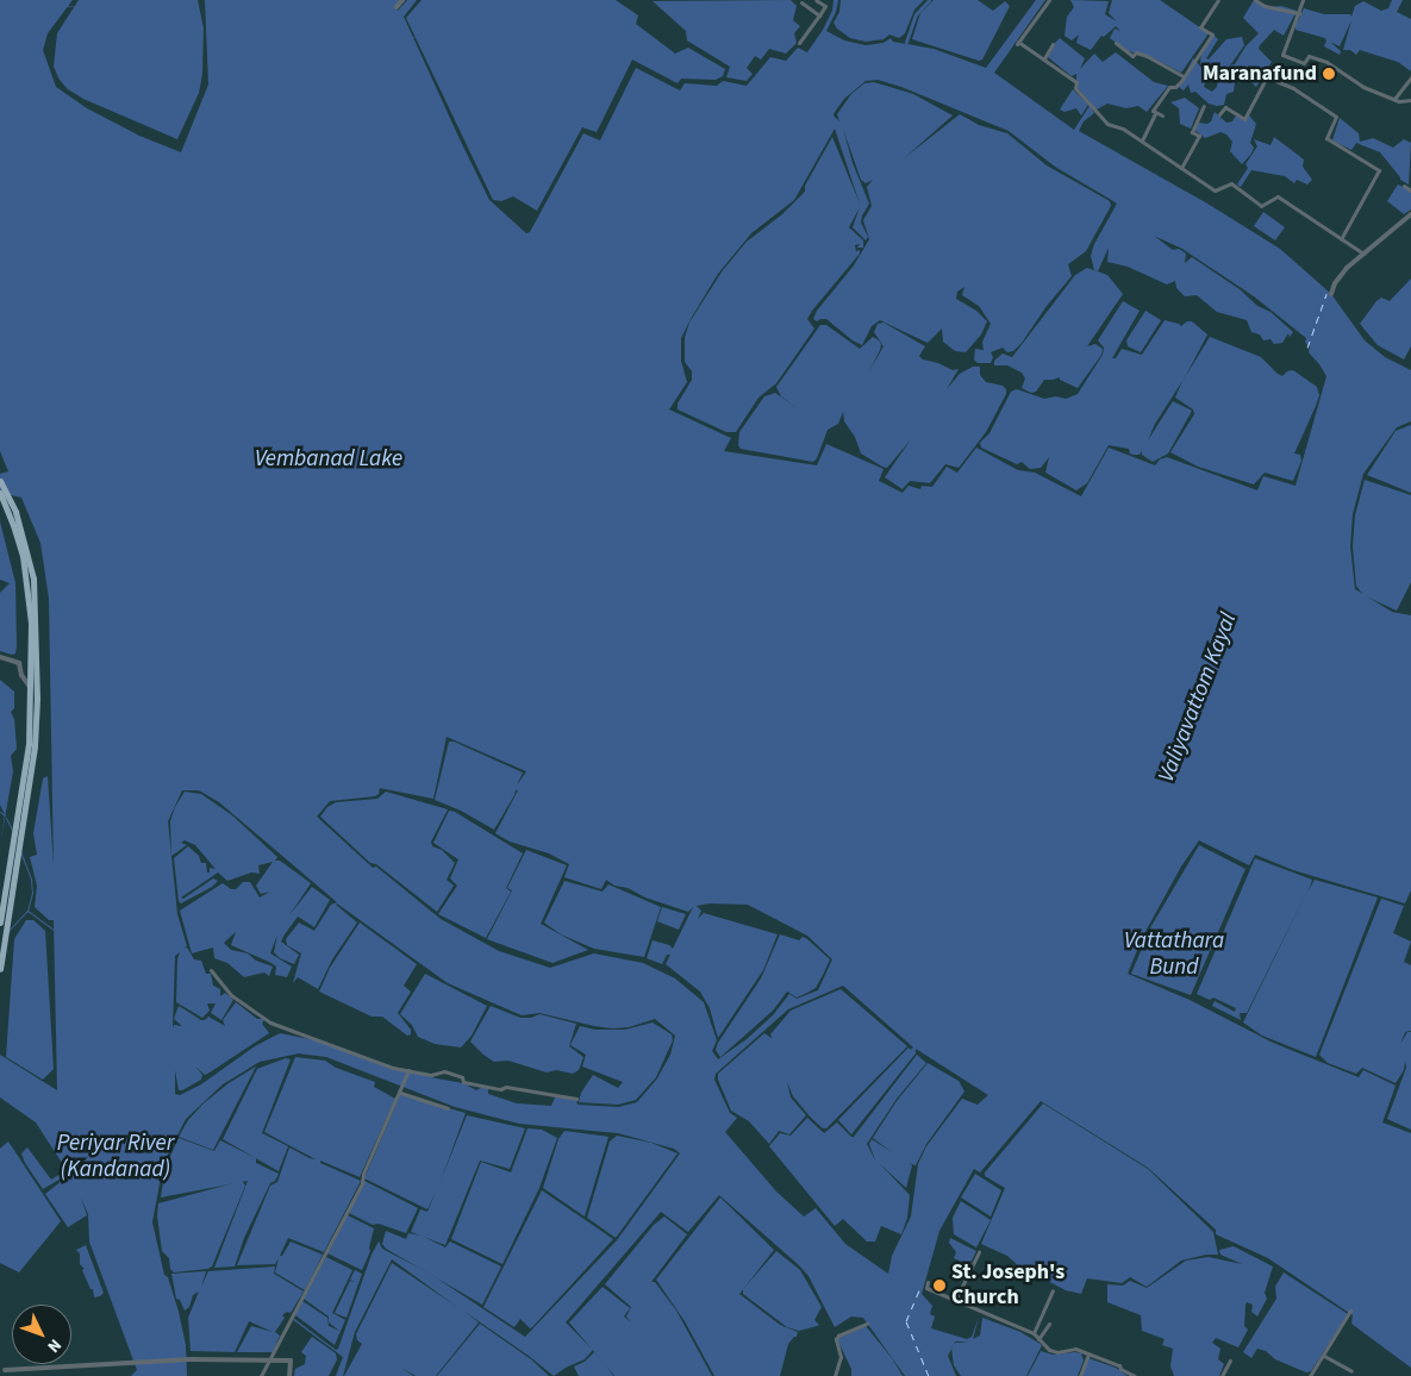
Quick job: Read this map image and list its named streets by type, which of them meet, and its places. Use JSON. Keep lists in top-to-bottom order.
{
  "water": [
    "Vembanad Lake",
    "Valiyavattom Kayal",
    "Vattathara Bund",
    "Periyar River (Kandanad)"
  ],
  "places": ["Maranafund", "St. Joseph's Church"],
  "north": "bottom right"
}
